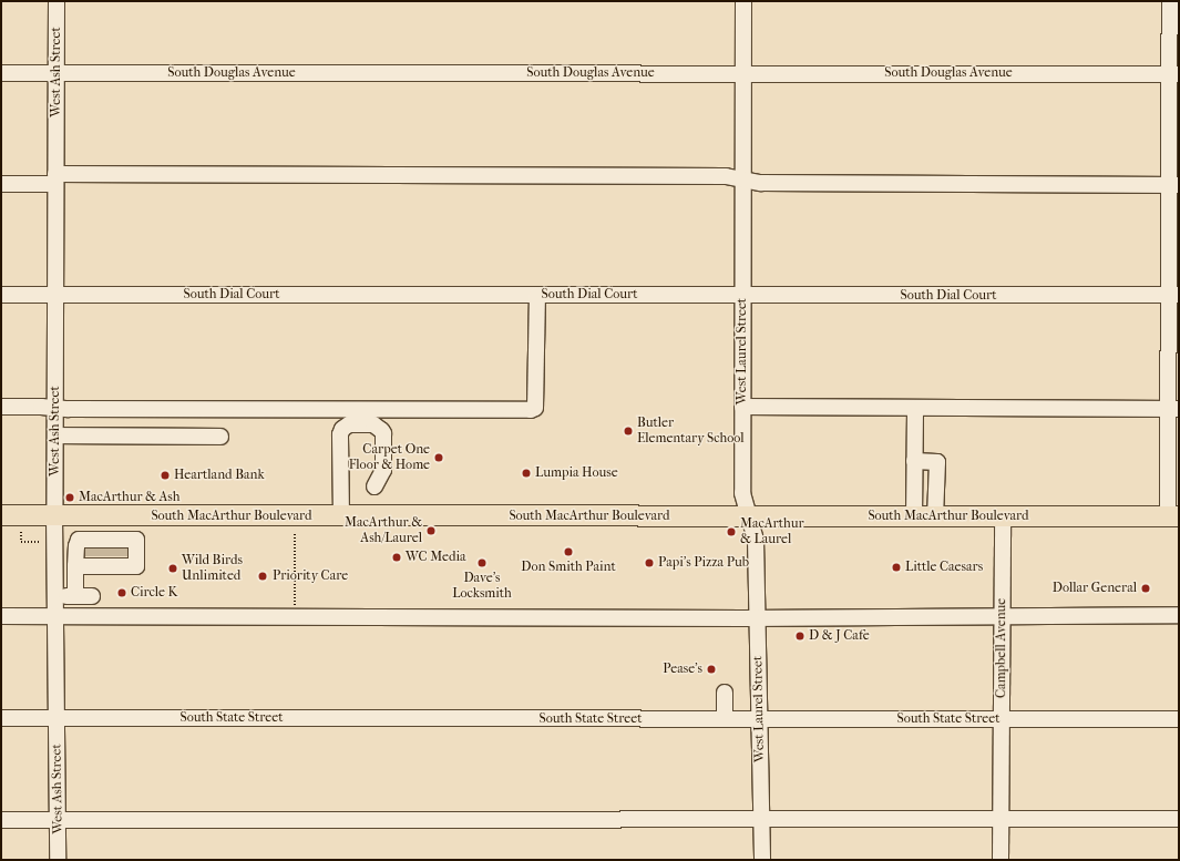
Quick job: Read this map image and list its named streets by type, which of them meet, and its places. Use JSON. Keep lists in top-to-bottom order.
{
  "streets": {
    "main road": ["South MacArthur Boulevard"],
    "street": [
      "West Ash Street",
      "South Douglas Avenue",
      "South Dial Court",
      "West Laurel Street",
      "Campbell Avenue",
      "South State Street"
    ]
  },
  "crossings": [
    ["West Ash Street", "South Douglas Avenue"],
    ["West Ash Street", "South Dial Court"],
    ["West Ash Street", "South MacArthur Boulevard"],
    ["West Ash Street", "South State Street"],
    ["South Douglas Avenue", "West Laurel Street"],
    ["South Dial Court", "West Laurel Street"],
    ["West Laurel Street", "South MacArthur Boulevard"],
    ["West Laurel Street", "South State Street"],
    ["South MacArthur Boulevard", "Campbell Avenue"],
    ["Campbell Avenue", "South State Street"]
  ],
  "places": [
    "Butler Elementary School",
    "Carpet One Floor & Home",
    "Lumpia House",
    "Heartland Bank",
    "MacArthur & Ash",
    "MacArthur & Ash/Laurel",
    "MacArthur & Laurel",
    "Don Smith Paint",
    "WC Media",
    "Dave's Locksmith",
    "Papi's Pizza Pub",
    "Little Caesars",
    "Wild Birds Unlimited",
    "Priority Care",
    "Dollar General",
    "Circle K",
    "D & J Cafe",
    "Pease's"
  ]
}
